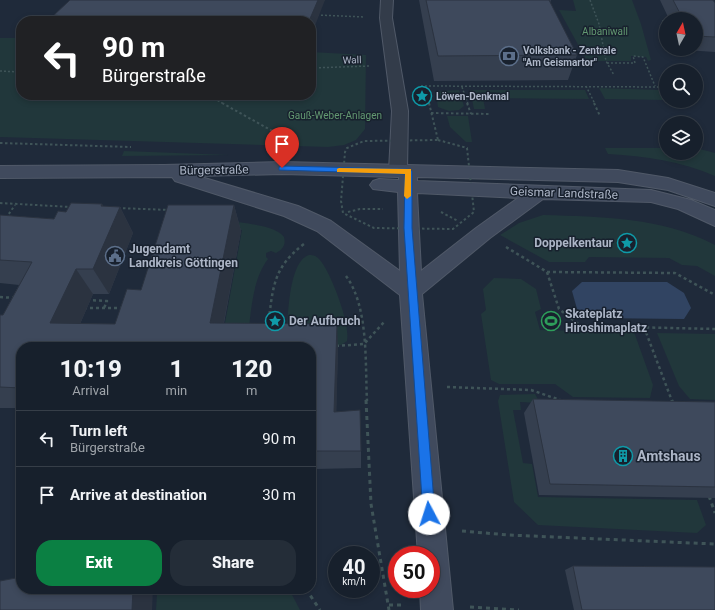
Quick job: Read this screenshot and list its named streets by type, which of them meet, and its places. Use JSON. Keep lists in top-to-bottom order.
{
  "streets": {
    "main road": ["Bürgerstraße", "Geismar Landstraße"],
    "path": ["Wall"]
  },
  "crossings": [
    ["Bürgerstraße", "Geismar Landstraße"]
  ],
  "parks": ["Albaniwall", "Gauß-Weber-Anlagen"],
  "places": {
    "bank": ["Volksbank - Zentrale \"Am Geismartor\""],
    "place": ["Löwen-Denkmal", "Doppelkentaur", "Der Aufbruch"],
    "public building": ["Jugendamt Landkreis Göttingen"],
    "sports": ["Skateplatz Hiroshimaplatz"],
    "building": ["Amtshaus"]
  },
  "north": "top",
  "page": {
    "turn": ["90 m", "Bürgerstraße"],
    "eta": [
      "10:19",
      "Arrival",
      "1",
      "min",
      "120",
      "m"
    ],
    "list": [
      {
        "name": "Turn left",
        "note": "Bürgerstraße",
        "value": "90 m"
      },
      {
        "name": "Arrive at destination",
        "value": "30 m"
      }
    ],
    "buttons": ["Exit", "Share"],
    "speed": "40 km/h",
    "limit": "50"
  }
}
